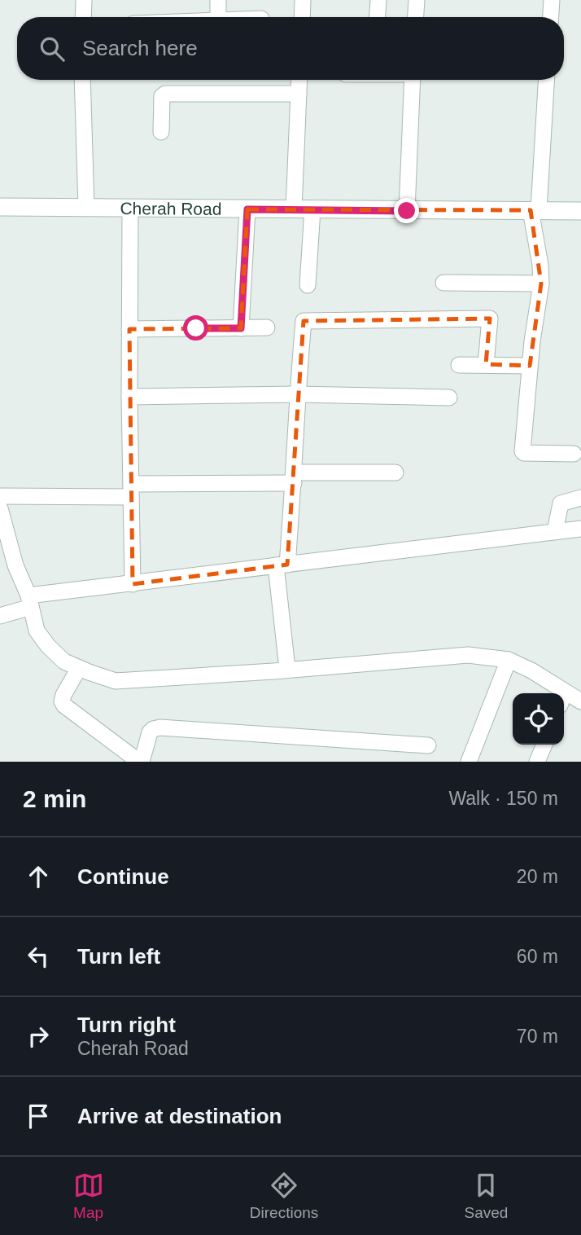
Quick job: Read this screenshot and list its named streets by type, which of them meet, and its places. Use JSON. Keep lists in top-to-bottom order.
{
  "streets": {
    "street": ["Cherah Road"]
  },
  "page": {
    "search": "Search here",
    "heading": ["2 min", "Walk · 150 m"],
    "list": [
      ["Continue", "20 m"],
      ["Turn left", "60 m"],
      ["Turn right", "Cherah Road", "70 m"],
      "Arrive at destination"
    ],
    "nav": ["Map", "Directions", "Saved"]
  }
}
